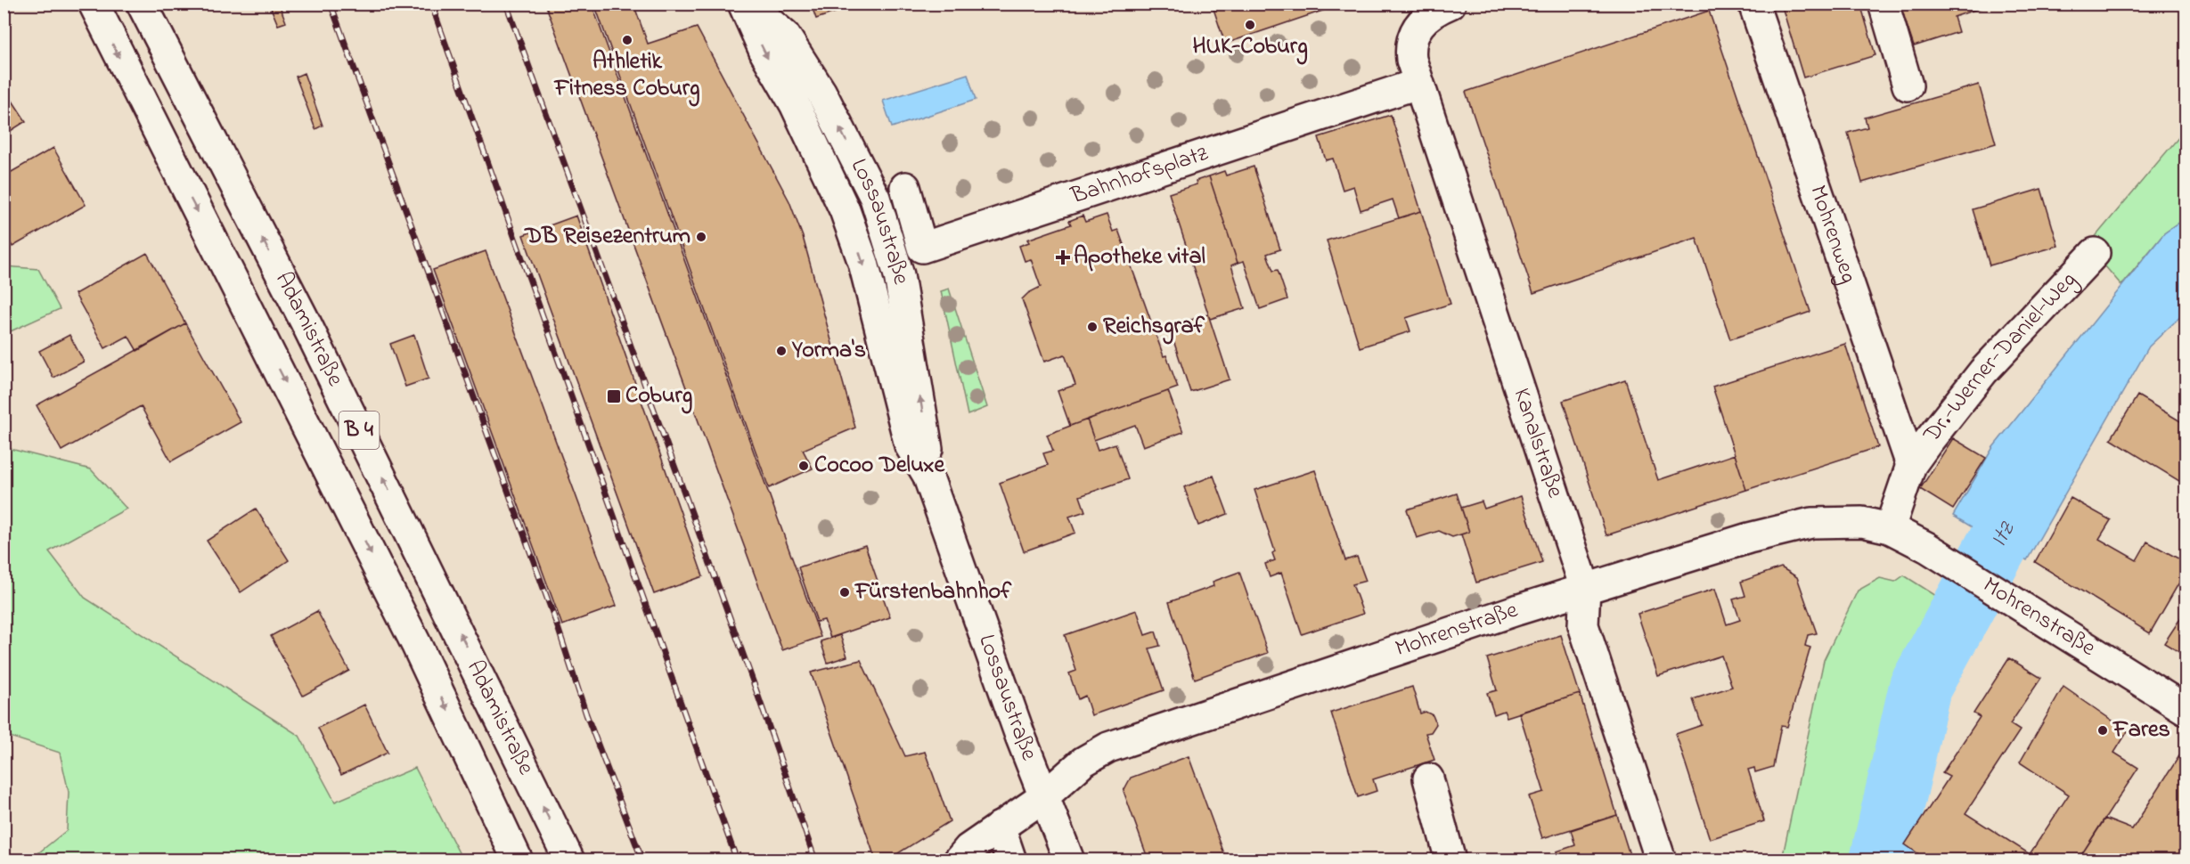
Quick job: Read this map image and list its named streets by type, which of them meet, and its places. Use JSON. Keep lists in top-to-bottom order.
{
  "streets": {
    "main road": [
      "Bahnhofsplatz",
      "Lossaustraße",
      "Mohrenweg",
      "Adamistraße",
      "Dr.-Werner-Daniel-Weg",
      "B 4",
      "Kanalstraße",
      "Mohrenstraße"
    ]
  },
  "crossings": [
    ["Bahnhofsplatz", "Kanalstraße"],
    ["Lossaustraße", "Mohrenstraße"],
    ["Mohrenweg", "Dr.-Werner-Daniel-Weg"],
    ["Kanalstraße", "Mohrenstraße"]
  ],
  "water": ["Itz"],
  "places": {
    "other": [
      "HUK-Coburg",
      "Athletik Fitness Coburg",
      "DB Reisezentrum",
      "Reichsgraf",
      "Yorma's",
      "Cocoo Deluxe",
      "Fürstenbahnhof",
      "Fares"
    ],
    "health": ["Apotheke vital"],
    "transit": ["Coburg"]
  }
}
